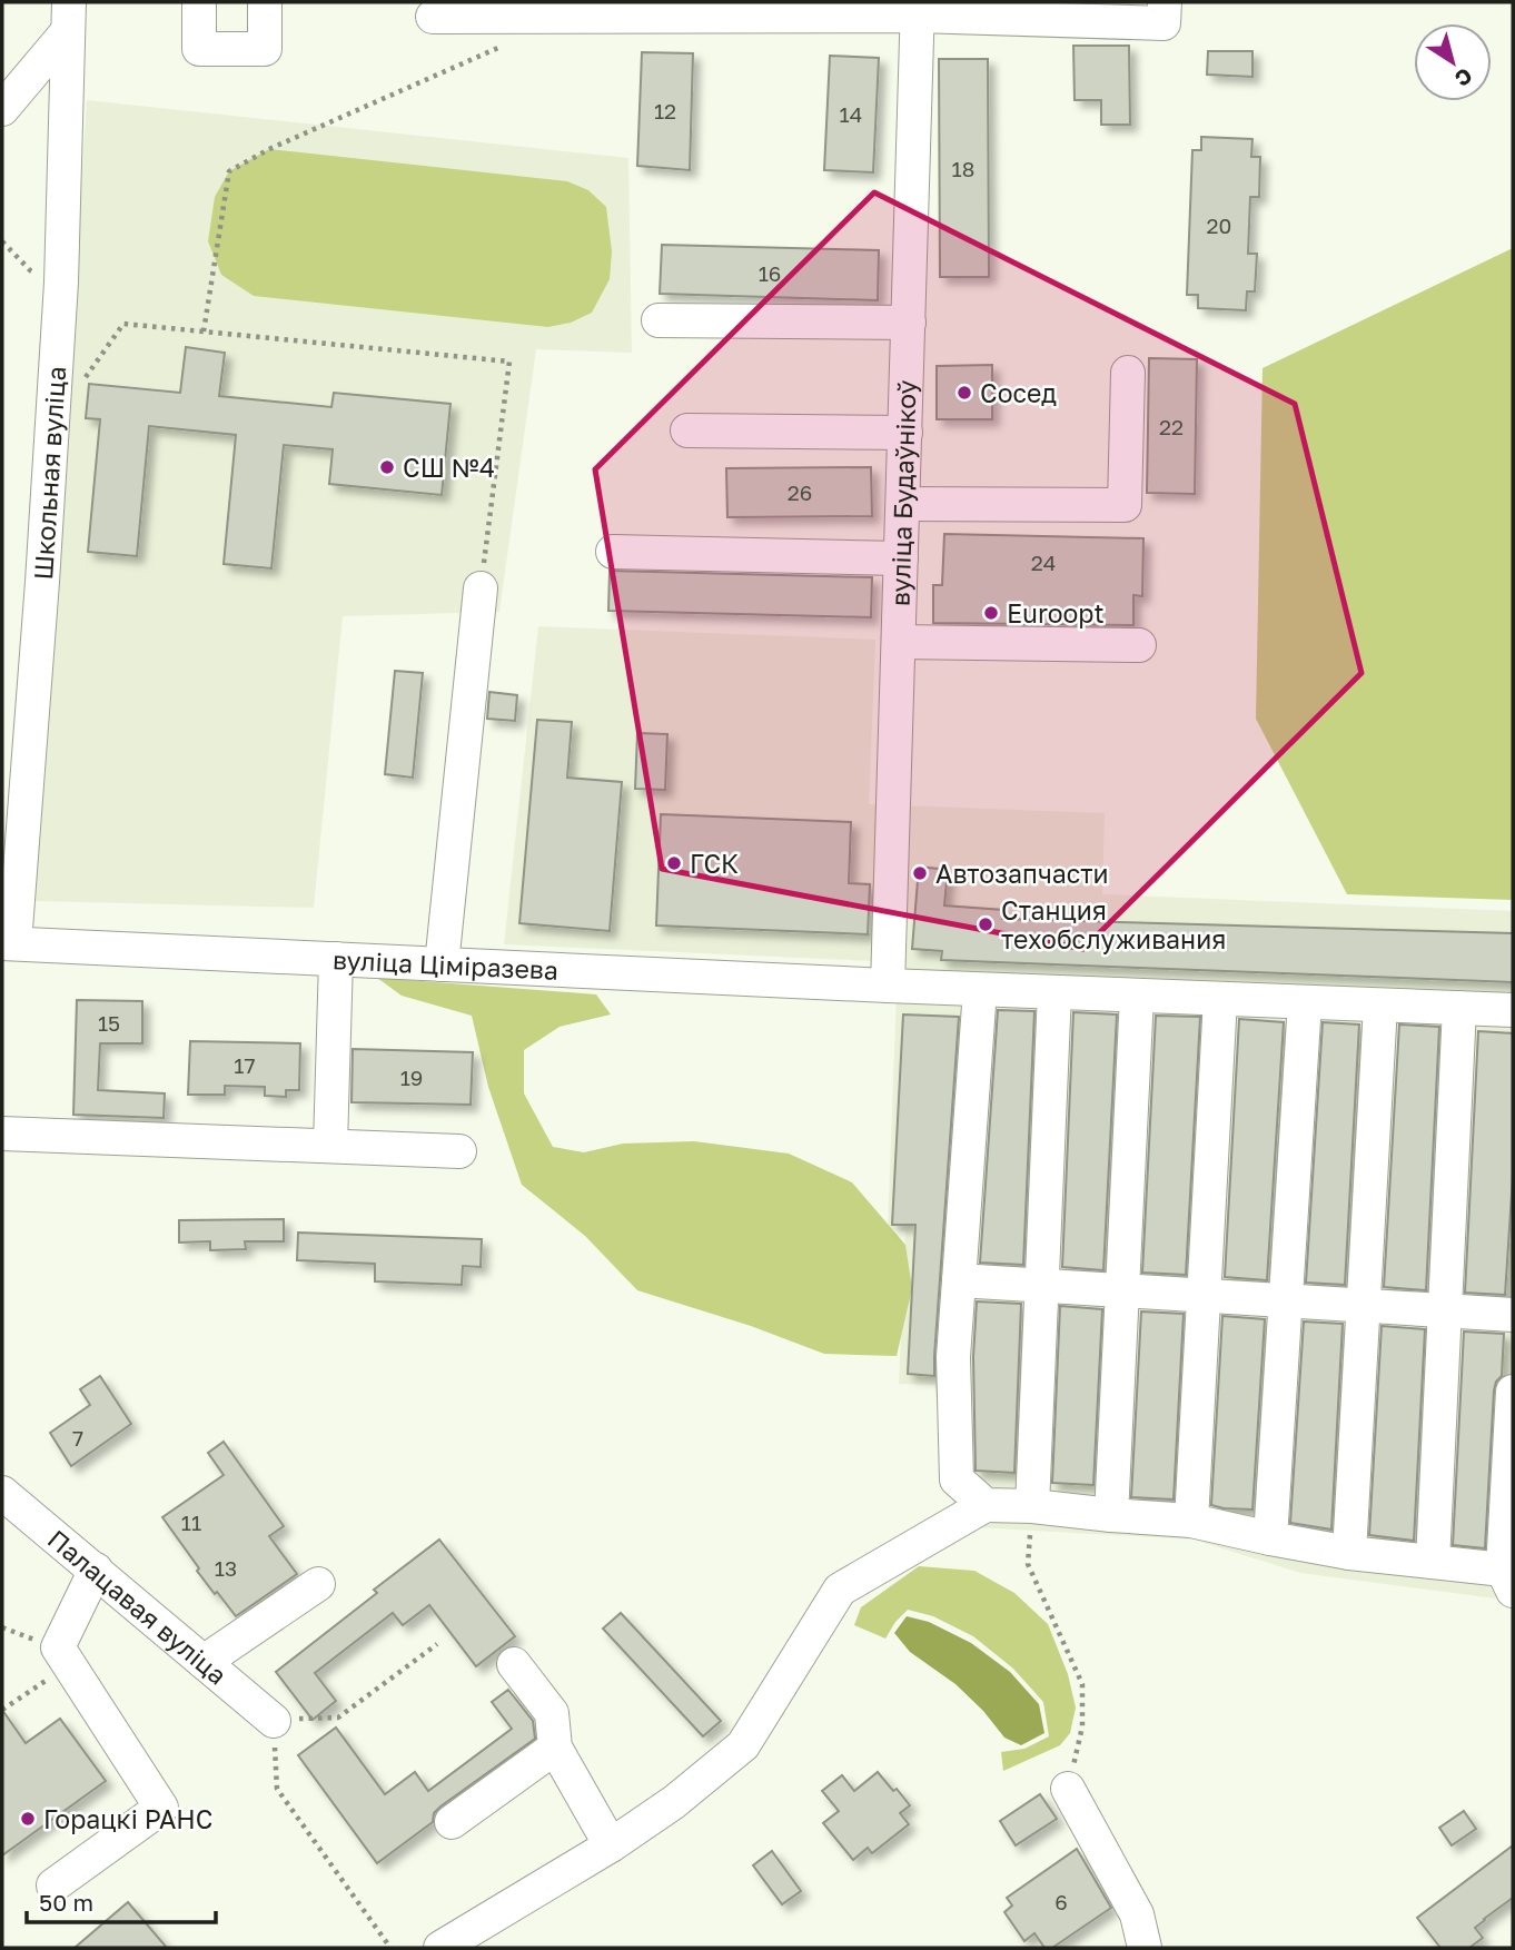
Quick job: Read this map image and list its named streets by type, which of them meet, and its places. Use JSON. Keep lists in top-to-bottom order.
{
  "streets": {
    "street": [
      "Школьная вуліца",
      "вуліца Будаўнікоў",
      "вуліца Ціміразева",
      "Палацавая вуліца"
    ]
  },
  "crossings": [
    ["Школьная вуліца", "вуліца Ціміразева"],
    ["вуліца Будаўнікоў", "вуліца Ціміразева"]
  ],
  "places": [
    "Сосед",
    "СШ №4",
    "Euroopt",
    "ГСК",
    "Автозапчасти",
    "Станция техобслуживания",
    "Горацкі РАНС"
  ],
  "house_numbers": [
    "12",
    "14",
    "18",
    "20",
    "16",
    "22",
    "26",
    "24",
    "15",
    "17",
    "19",
    "7",
    "11",
    "13",
    "6"
  ],
  "scale_bar": "50 m",
  "north": "bottom right"
}
